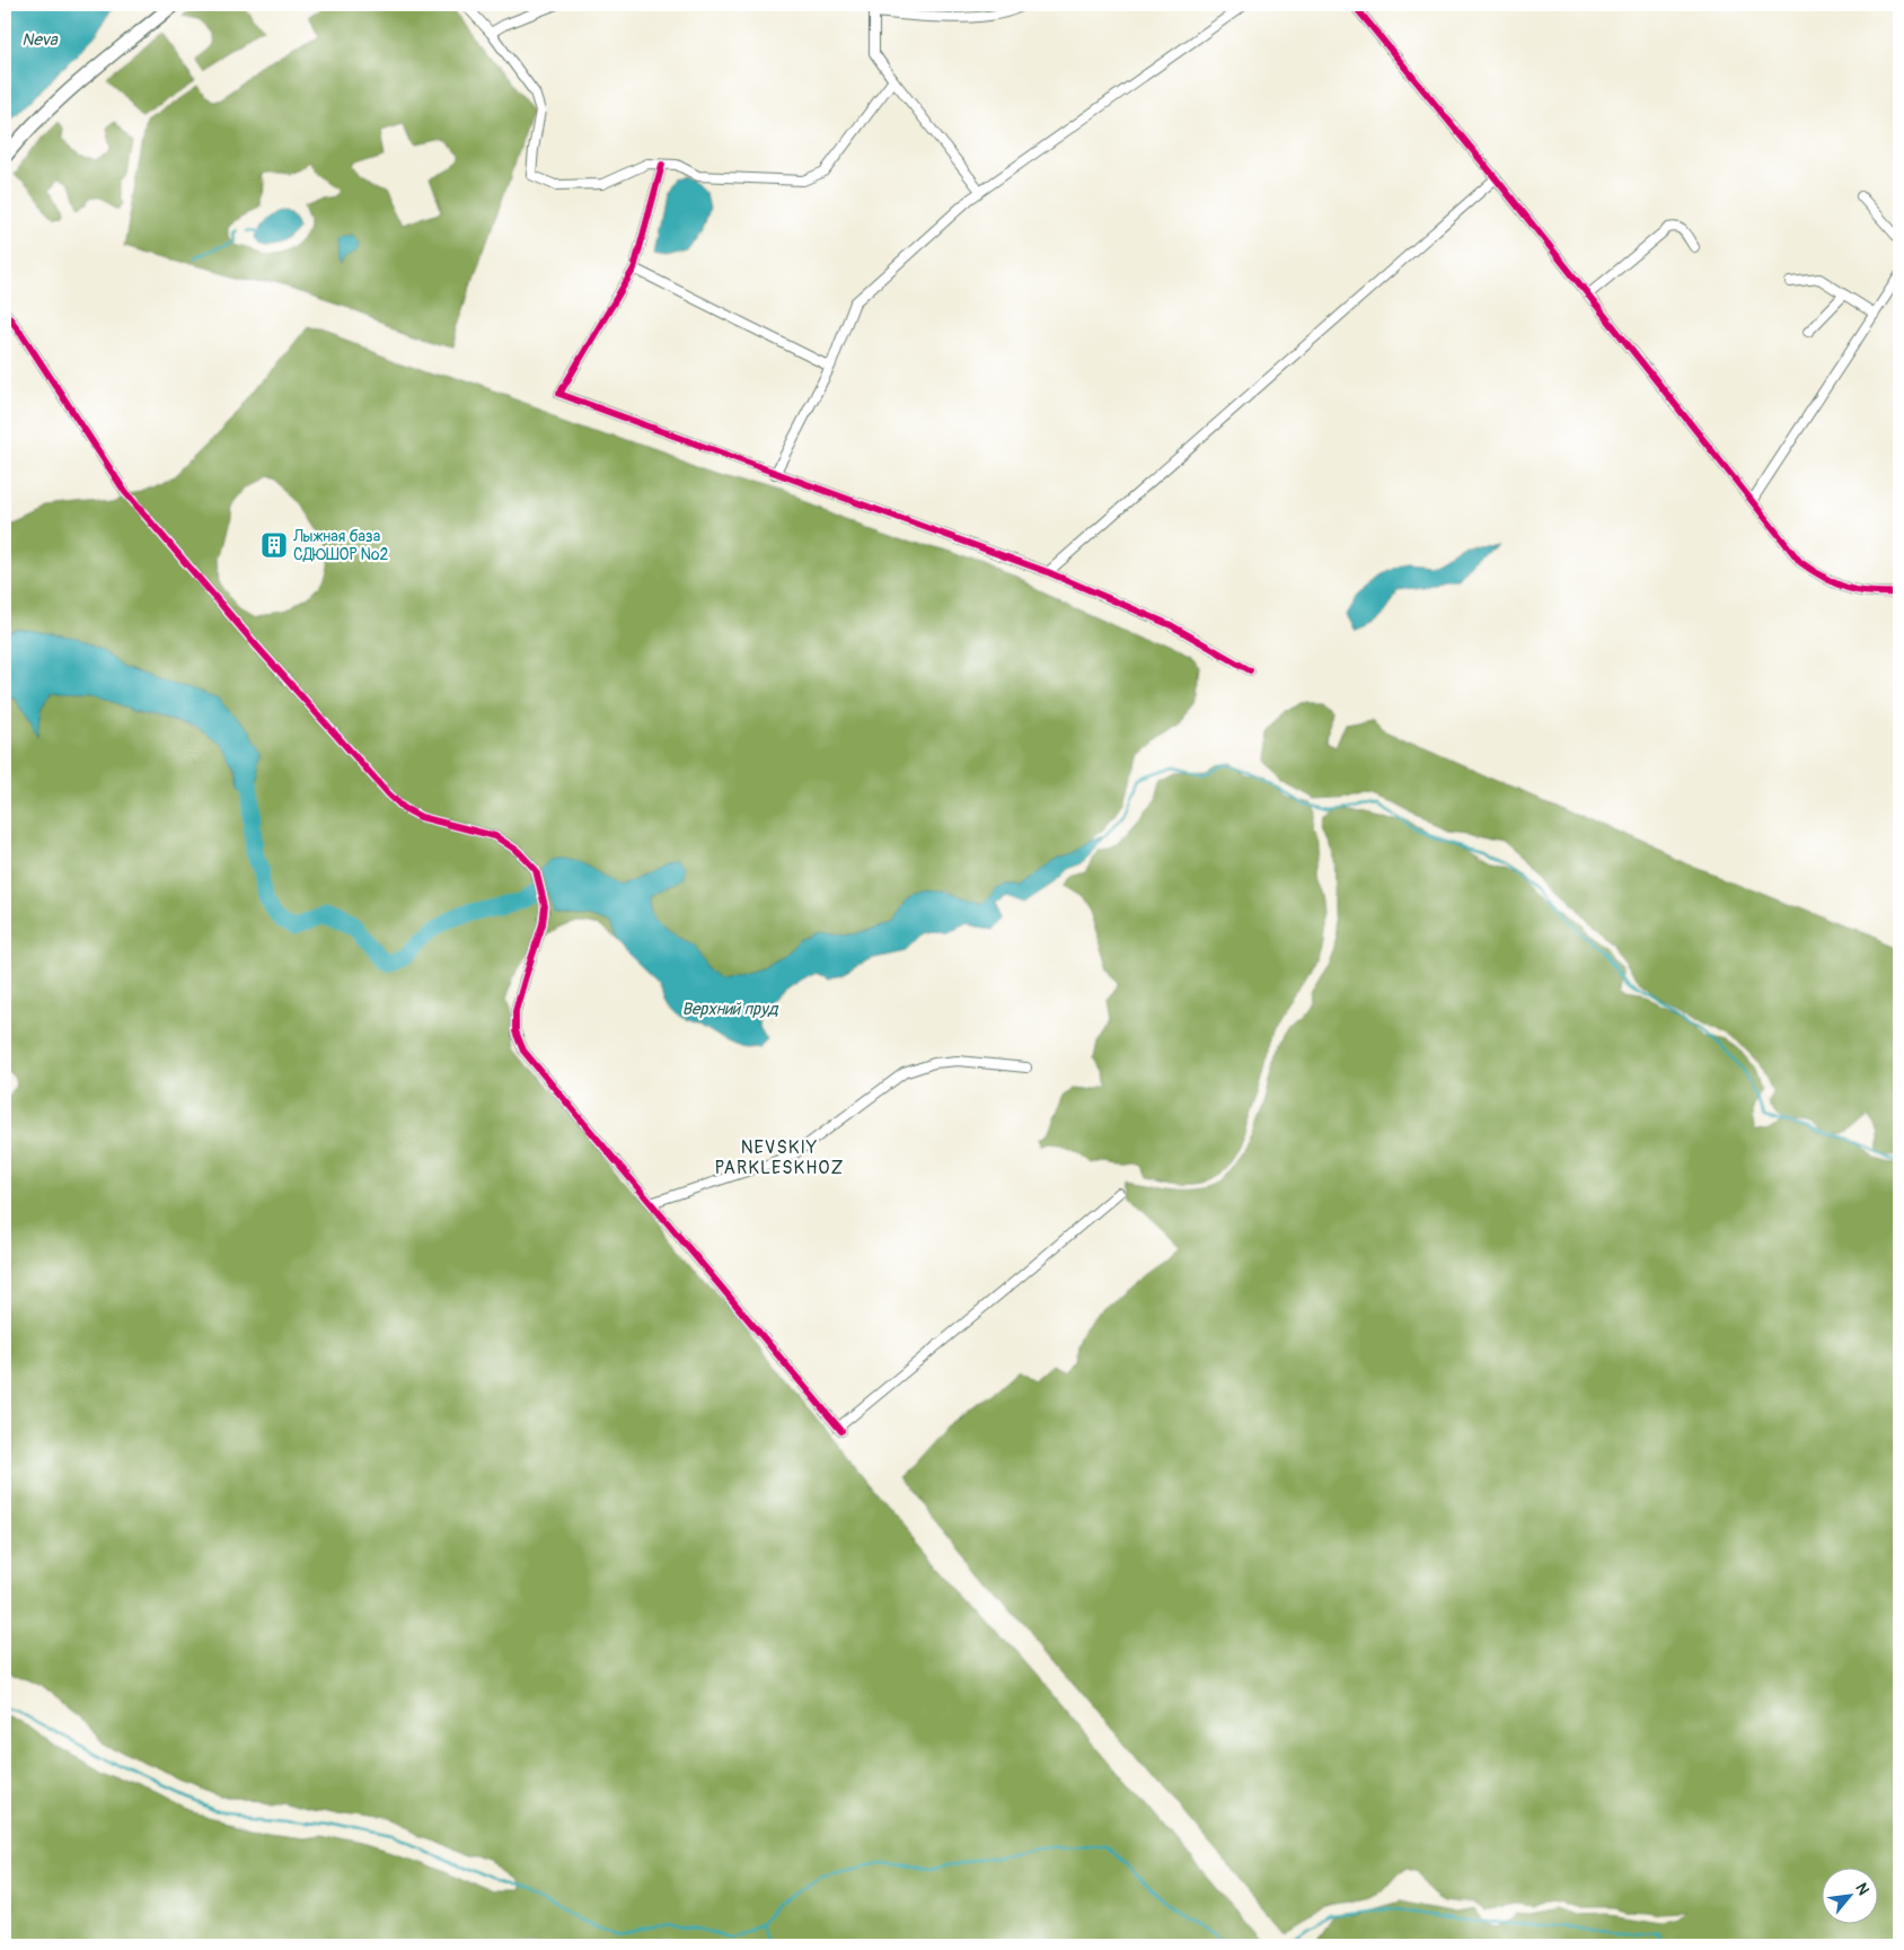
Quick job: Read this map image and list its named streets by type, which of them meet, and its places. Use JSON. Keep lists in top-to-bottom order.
{
  "districts": ["NEVSKIY PARKLESKHOZ"],
  "water": ["Neva", "Верхний пруд"],
  "places": {
    "building": ["Лыжная база СДЮШОР №2"]
  },
  "north": "top right"
}
